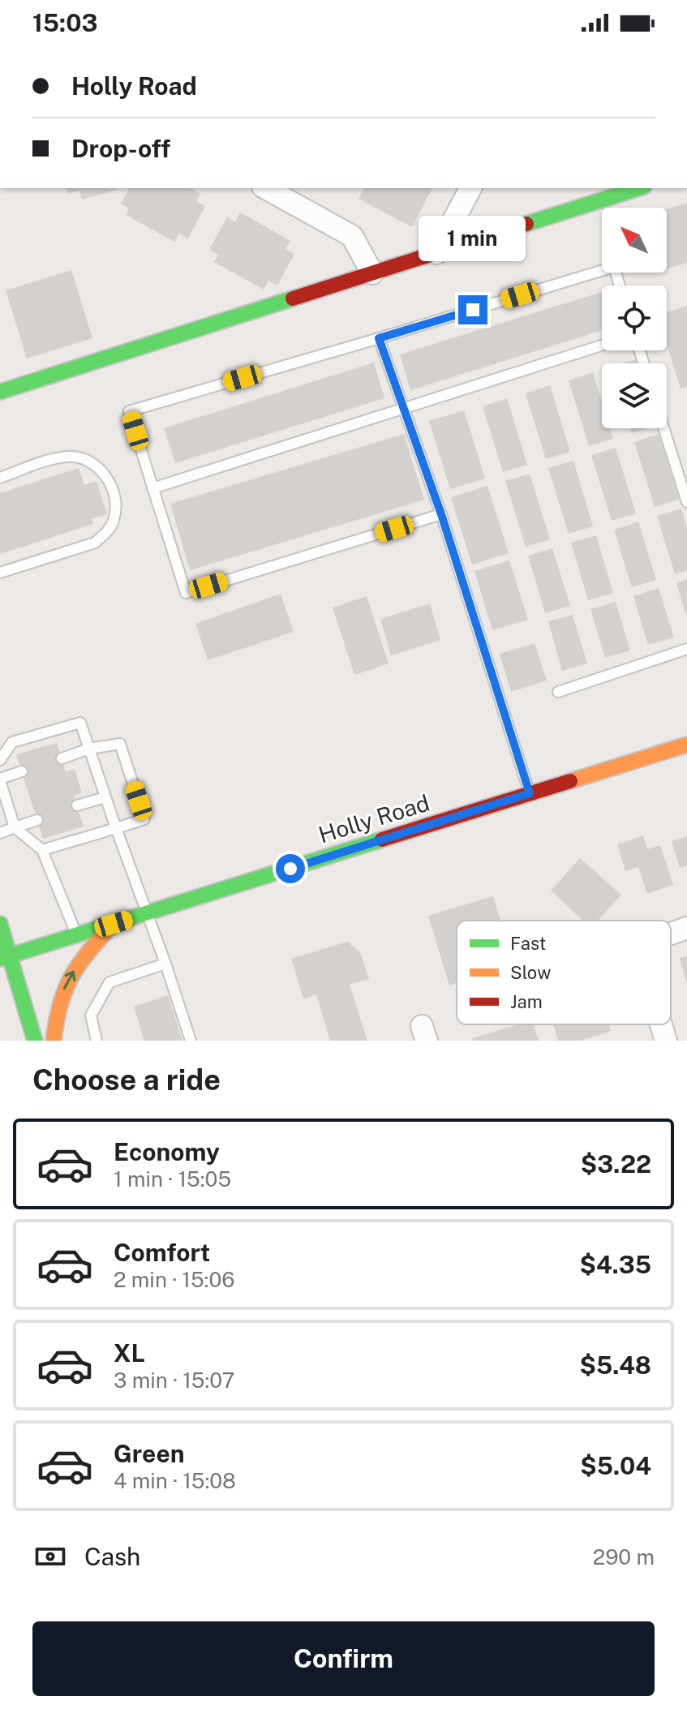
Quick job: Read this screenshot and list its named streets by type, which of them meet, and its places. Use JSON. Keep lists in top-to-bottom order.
{
  "streets": {
    "main road": ["Holly Road"]
  },
  "legend": ["Fast", "Slow", "Jam"],
  "north": "top left",
  "page": {
    "status": "15:03",
    "banner": ["Holly Road", "Drop-off"],
    "bubble": "1 min",
    "heading": "Choose a ride",
    "list": [
      {
        "name": "Economy",
        "note": "1 min · 15:05",
        "value": "$3.22"
      },
      {
        "name": "Comfort",
        "note": "2 min · 15:06",
        "value": "$4.35"
      },
      {
        "name": "XL",
        "note": "3 min · 15:07",
        "value": "$5.48"
      },
      {
        "name": "Green",
        "note": "4 min · 15:08",
        "value": "$5.04"
      }
    ],
    "pay": ["Cash", "290 m"],
    "buttons": "Confirm"
  }
}
